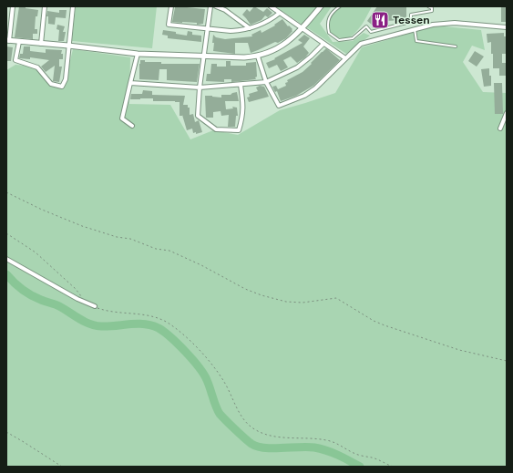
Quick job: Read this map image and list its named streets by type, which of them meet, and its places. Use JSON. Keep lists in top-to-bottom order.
{
  "places": {
    "restaurant": ["Tessen"]
  }
}
